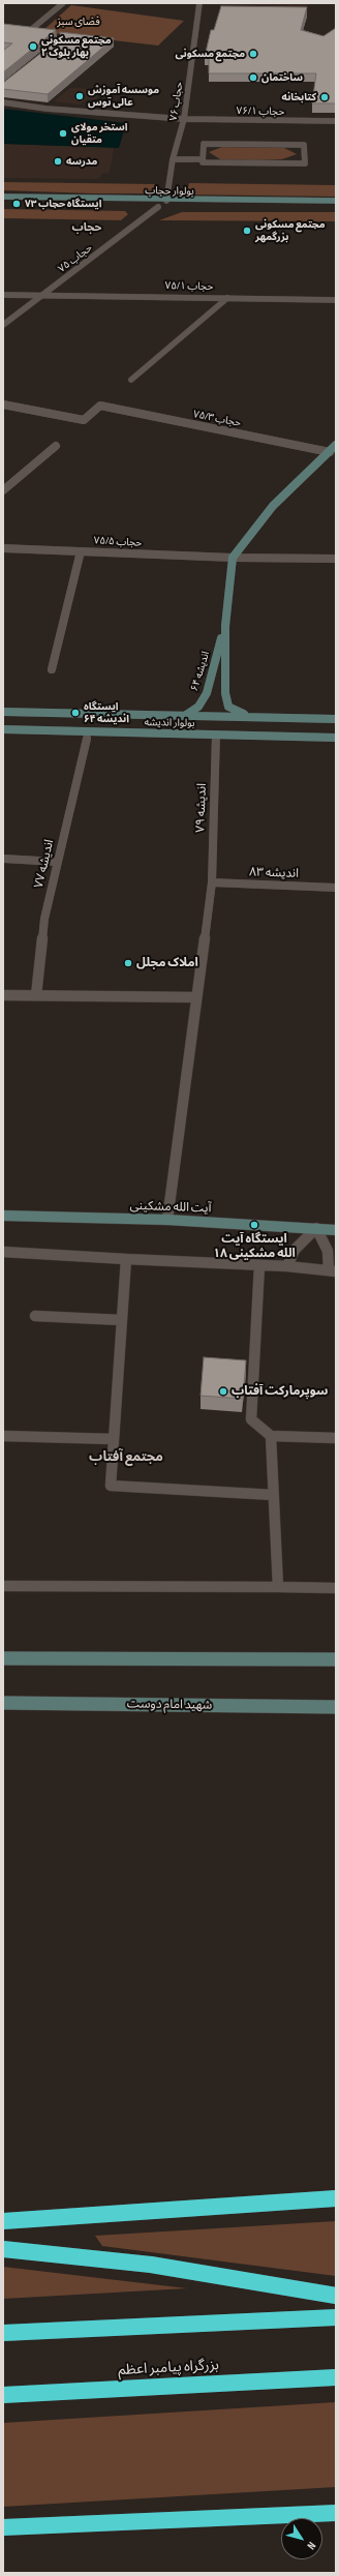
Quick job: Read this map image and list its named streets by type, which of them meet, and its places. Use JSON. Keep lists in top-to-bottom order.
{
  "streets": {
    "highway": ["بزرگراه پیامبر اعظم"],
    "main road": [
      "بولوار حجاب",
      "اندیشه ۶۴",
      "بولوار اندیشه",
      "آیت الله مشکینی",
      "شهید امام دوست"
    ],
    "street": [
      "حجاب ۷۶",
      "حجاب ۷۶/۱",
      "حجاب ۷۵",
      "حجاب ۷۵/۱",
      "حجاب ۷۵/۳",
      "حجاب ۷۵/۵",
      "اندیشه ۷۹",
      "اندیشه ۷۷",
      "اندیشه ۸۳"
    ]
  },
  "crossings": [
    ["حجاب ۷۶", "حجاب ۷۶/۱"],
    ["حجاب ۷۶", "بولوار حجاب"],
    ["بولوار حجاب", "حجاب ۷۵"],
    ["حجاب ۷۵", "حجاب ۷۵/۱"],
    ["اندیشه ۶۴", "بولوار اندیشه"],
    ["بولوار اندیشه", "اندیشه ۷۹"],
    ["اندیشه ۷۹", "اندیشه ۸۳"],
    ["اندیشه ۷۹", "آیت الله مشکینی"]
  ],
  "districts": ["حجاب", "مجتمع آفتاب"],
  "parks": ["فضای سبز"],
  "places": [
    "مجتمع مسکونی بهار بلوک ۲",
    "مجتمع مسکونی",
    "ساختمان",
    "موسسه آموزش عالی توس",
    "کتابخانه",
    "استخر مولای متقیان",
    "مدرسه",
    "ایستگاه حجاب ۷۳",
    "مجتمع مسکونی بزرگمهر",
    "ایستگاه اندیشه ۶۴",
    "املاک مجلل",
    "ایستگاه آیت الله مشکینی ۱۸",
    "سوپرمارکت آفتاب"
  ],
  "north": "bottom right"
}
